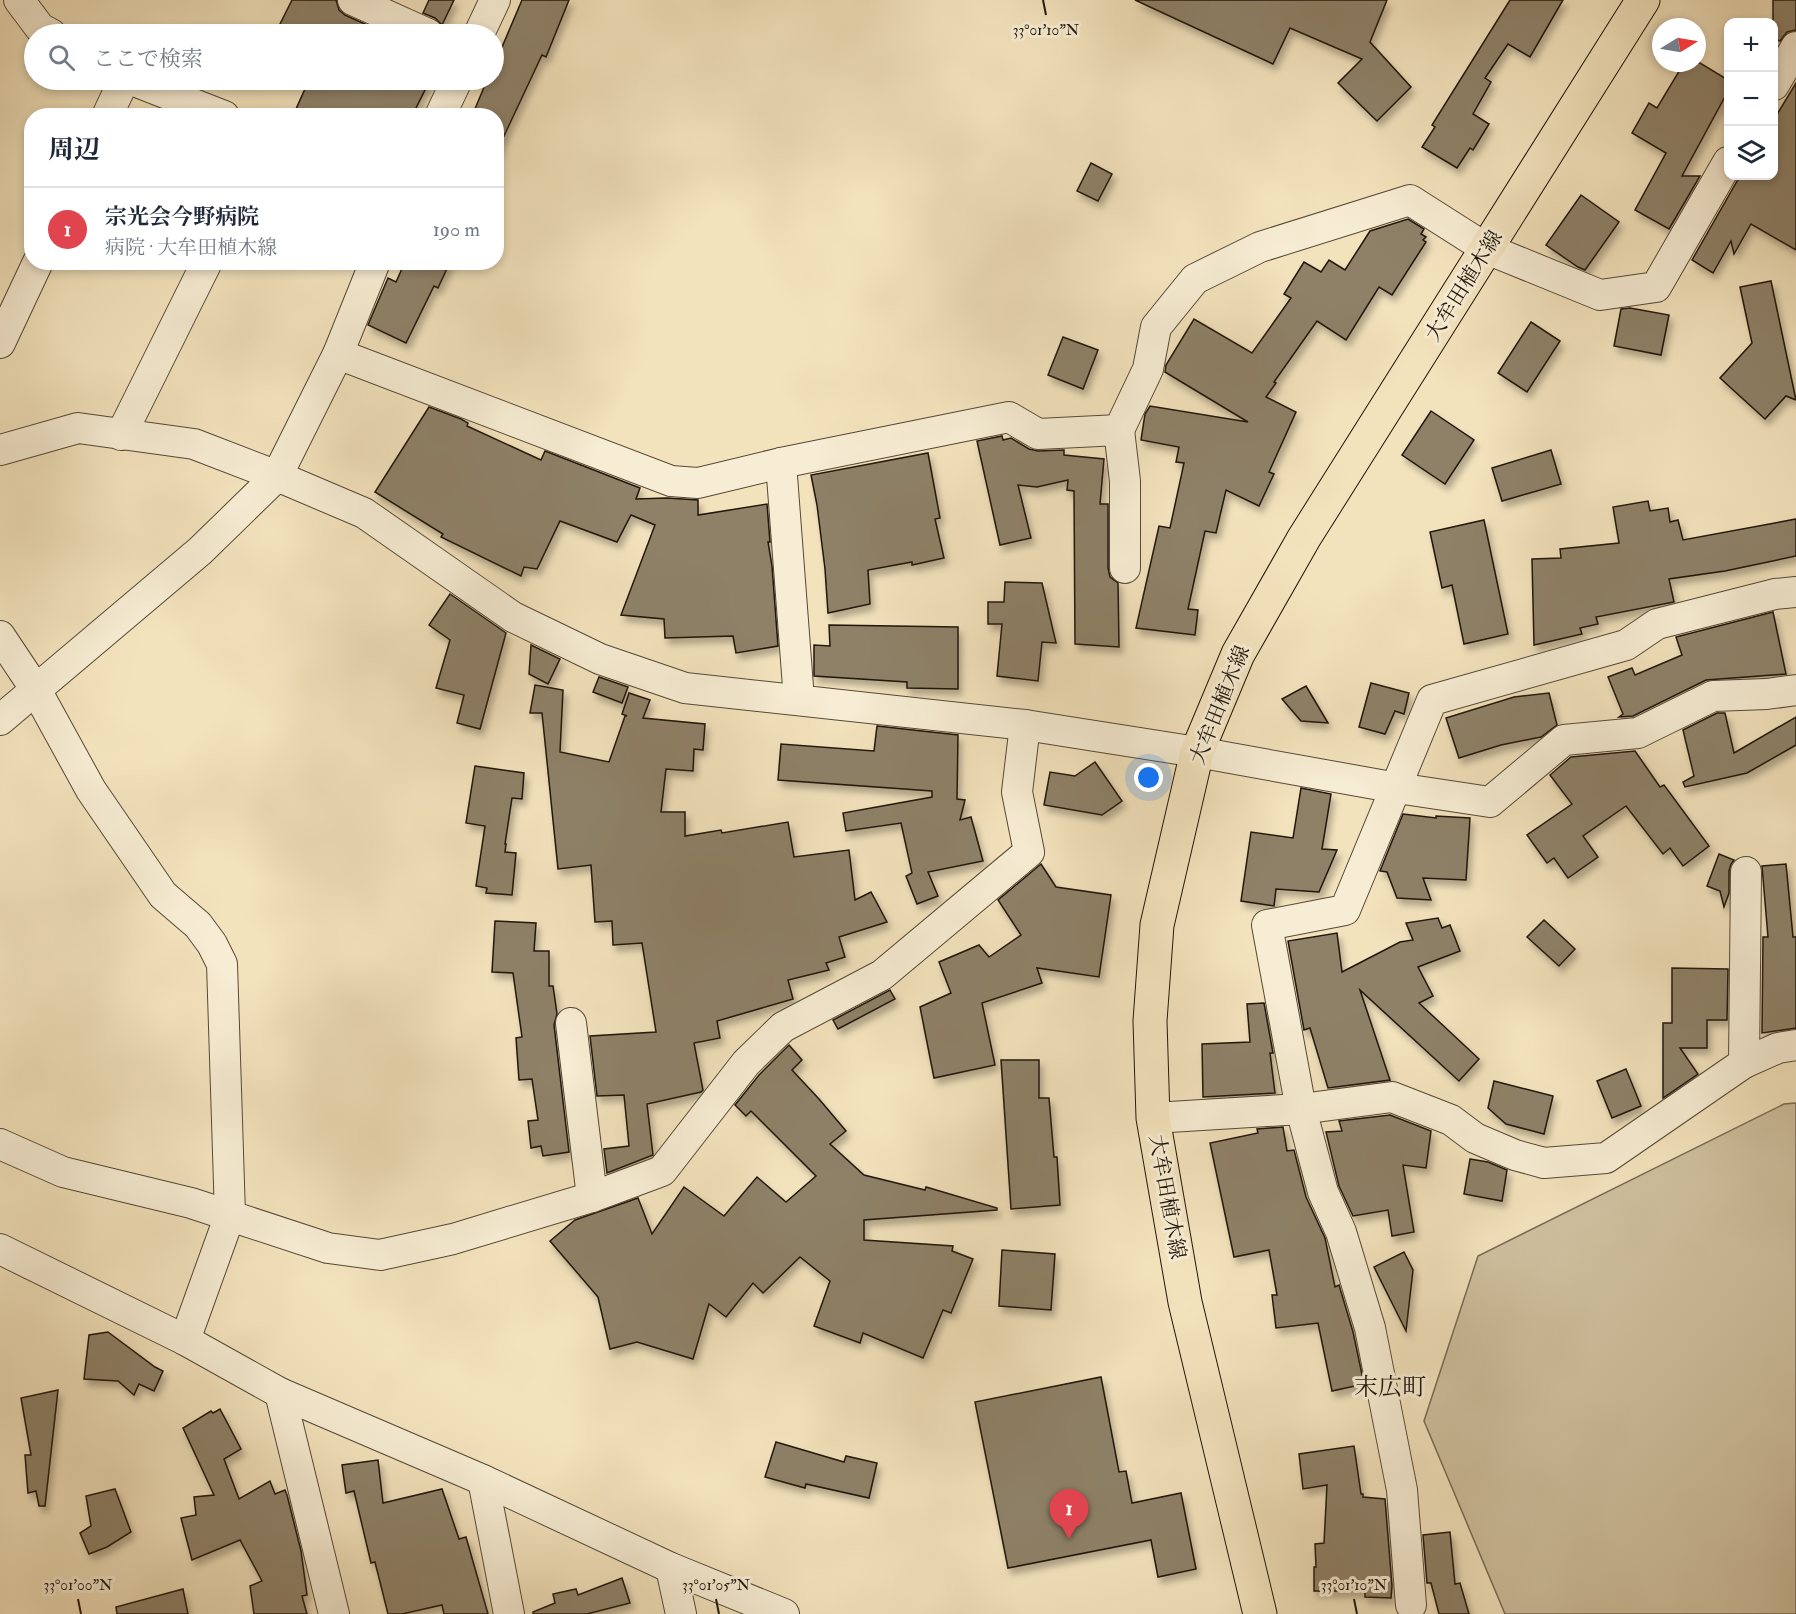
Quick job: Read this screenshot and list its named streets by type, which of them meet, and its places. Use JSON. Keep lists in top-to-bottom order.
{
  "streets": {
    "main road": ["大牟田植木線"]
  },
  "districts": ["末広町"],
  "north": "right",
  "page": {
    "map_buttons": ["+", "−"],
    "search": "ここで検索",
    "heading": "周辺",
    "list": [
      {
        "mark": "1",
        "name": "宗光会今野病院",
        "note": "病院 · 大牟田植木線",
        "value": "190 m"
      }
    ],
    "pins": "1"
  },
  "coordinates": ["33°01'10\"N", "33°01'00\"N", "33°01'05\"N"]
}
